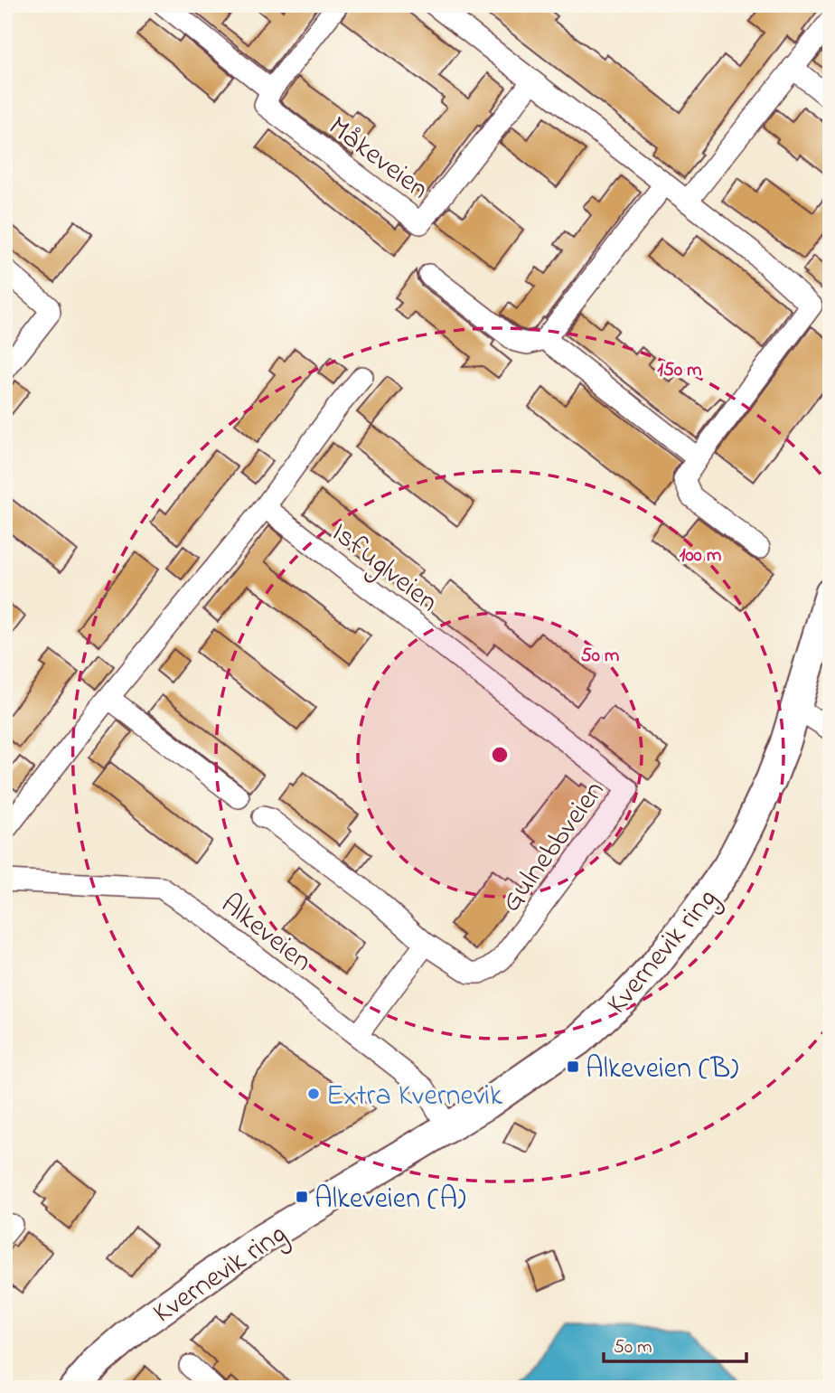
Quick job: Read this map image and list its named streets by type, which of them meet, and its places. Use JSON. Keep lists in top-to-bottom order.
{
  "streets": {
    "main road": ["Kvernevik ring"],
    "street": [
      "Måkeveien",
      "Isfuglveien",
      "Gulnebbveien",
      "Alkeveien"
    ]
  },
  "crossings": [
    ["Isfuglveien", "Gulnebbveien"],
    ["Alkeveien", "Kvernevik ring"]
  ],
  "places": {
    "transit": ["Alkeveien (B)", "Alkeveien (A)"],
    "other": ["Extra Kvernevik"]
  },
  "scale_bar": "50 m",
  "rings": ["150 m", "100 m", "50 m"]
}
